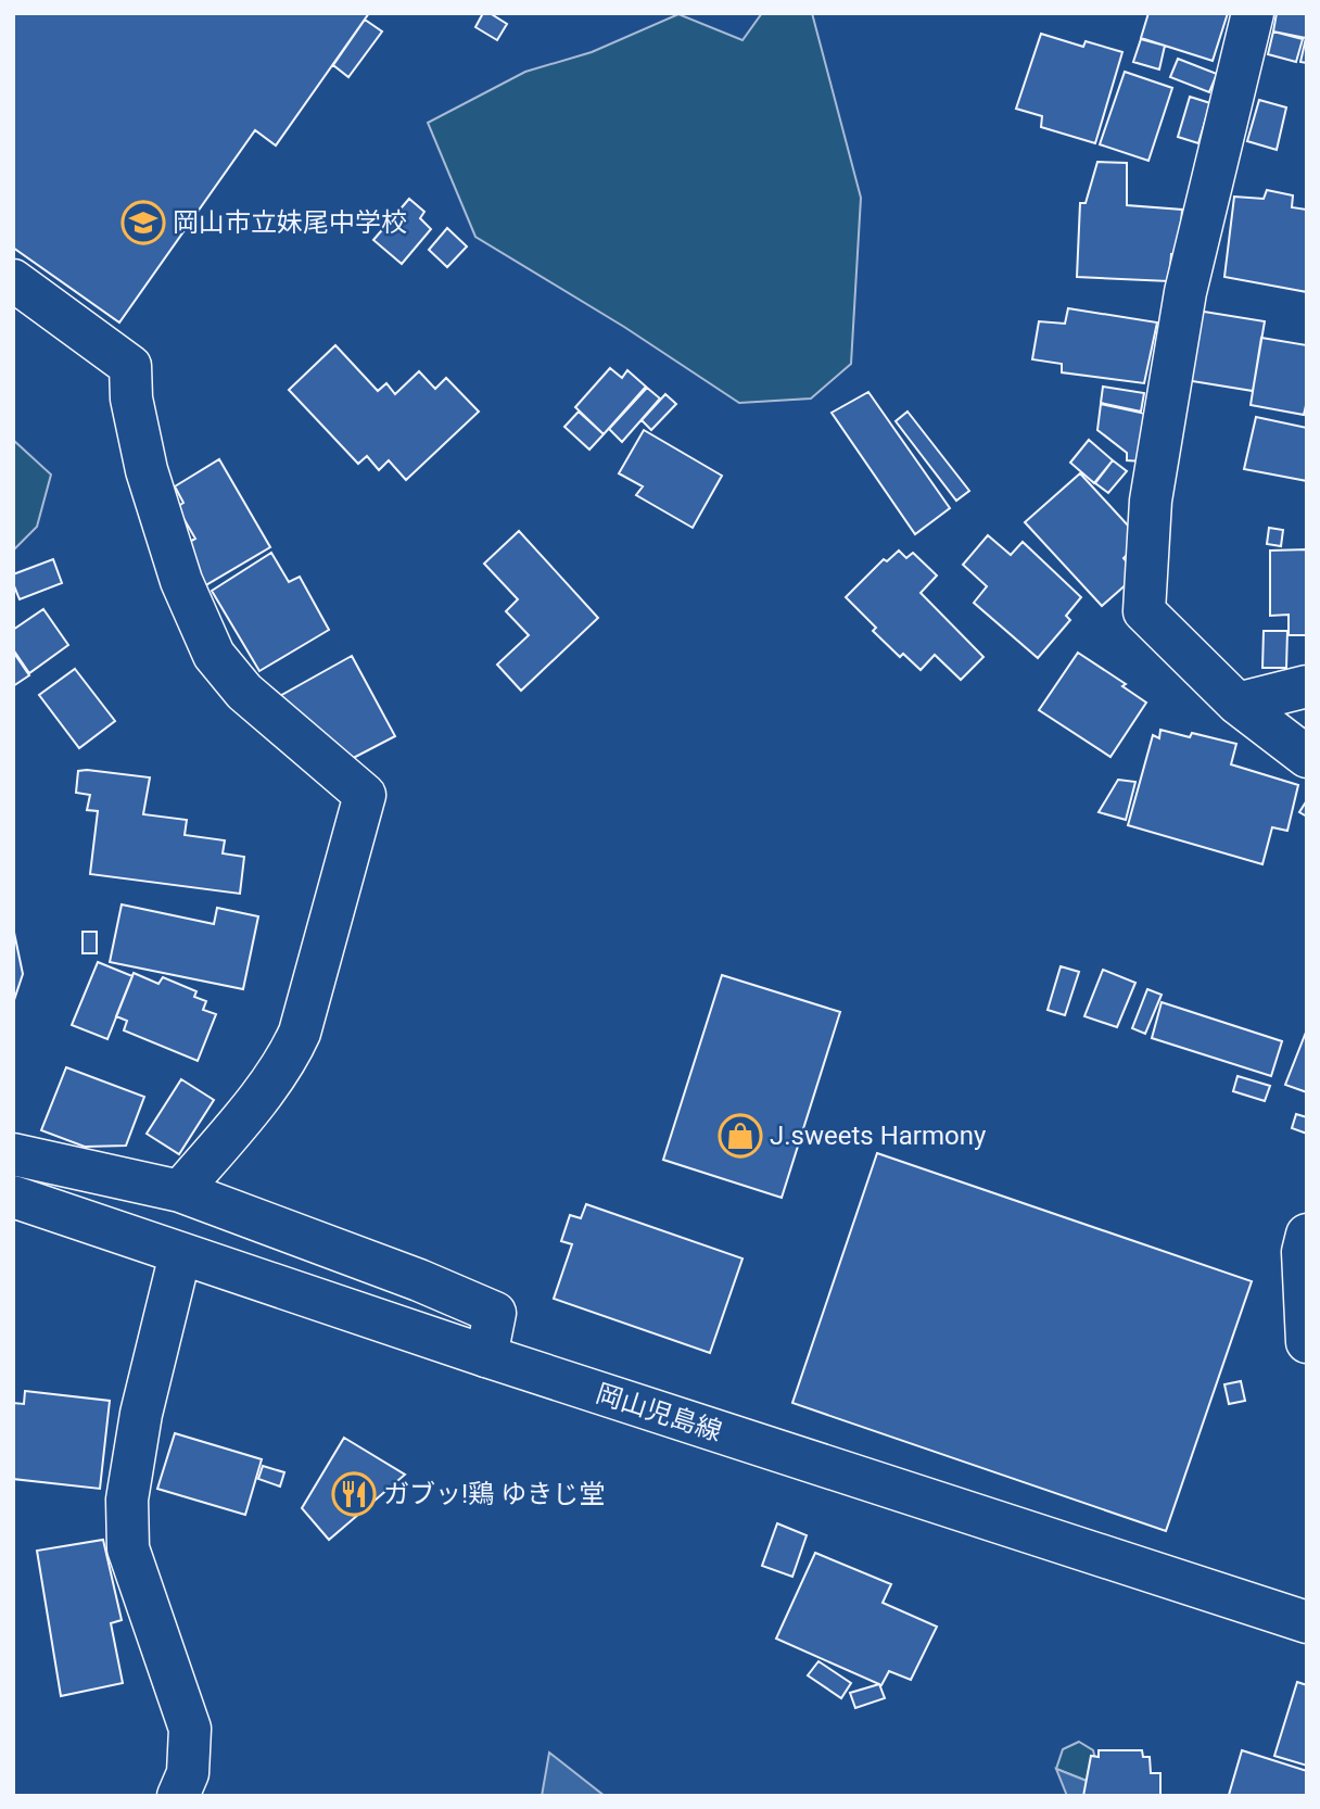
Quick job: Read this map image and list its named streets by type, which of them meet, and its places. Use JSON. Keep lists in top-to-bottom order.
{
  "streets": {
    "street": ["岡山児島線"]
  },
  "places": {
    "school or university": ["岡山市立妹尾中学校"],
    "shop": ["J.sweets Harmony"],
    "restaurant": ["ガブッ!鶏 ゆきじ堂"]
  }
}
